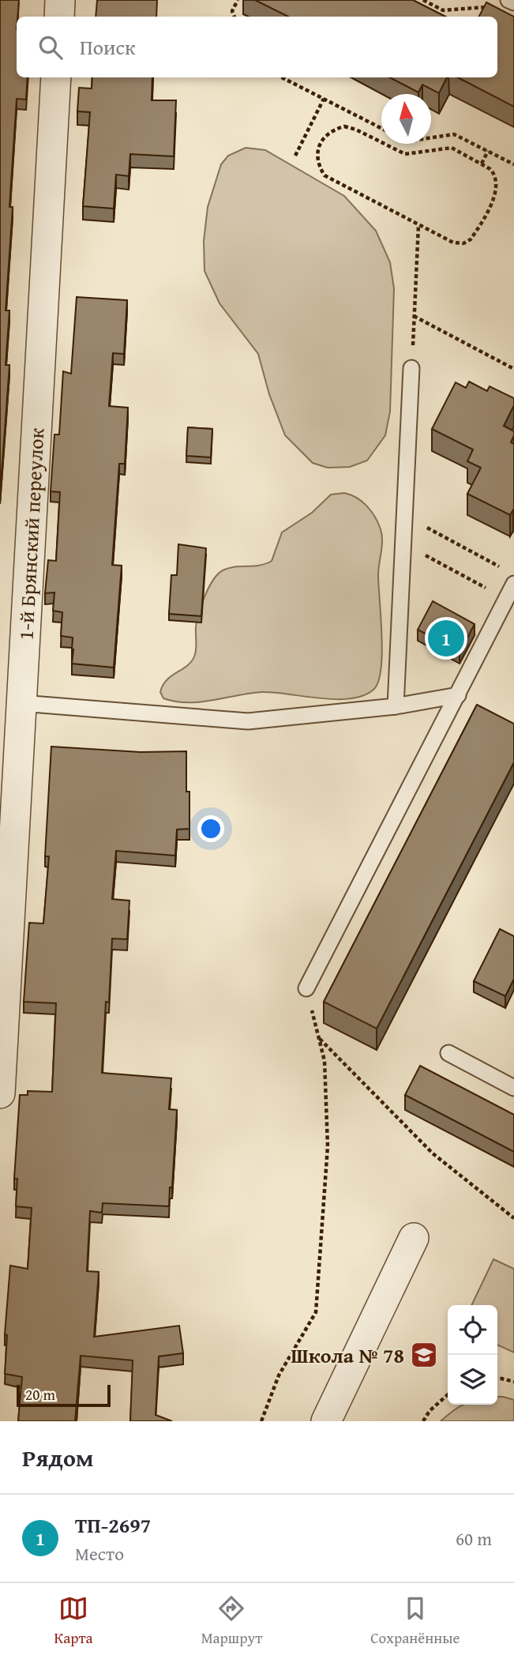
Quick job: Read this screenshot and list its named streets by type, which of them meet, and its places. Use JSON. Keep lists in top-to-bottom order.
{
  "streets": {
    "street": ["1-й Брянский переулок"]
  },
  "places": {
    "school or university": ["Школа № 78"]
  },
  "scale_bar": "20 m",
  "north": "top",
  "page": {
    "search": "Поиск",
    "pins": "1",
    "scale": "20 m",
    "heading": "Рядом",
    "list": [
      {
        "mark": "1",
        "name": "ТП-2697",
        "note": "Место",
        "value": "60 m"
      }
    ],
    "nav": ["Карта", "Маршрут", "Сохранённые"]
  }
}
